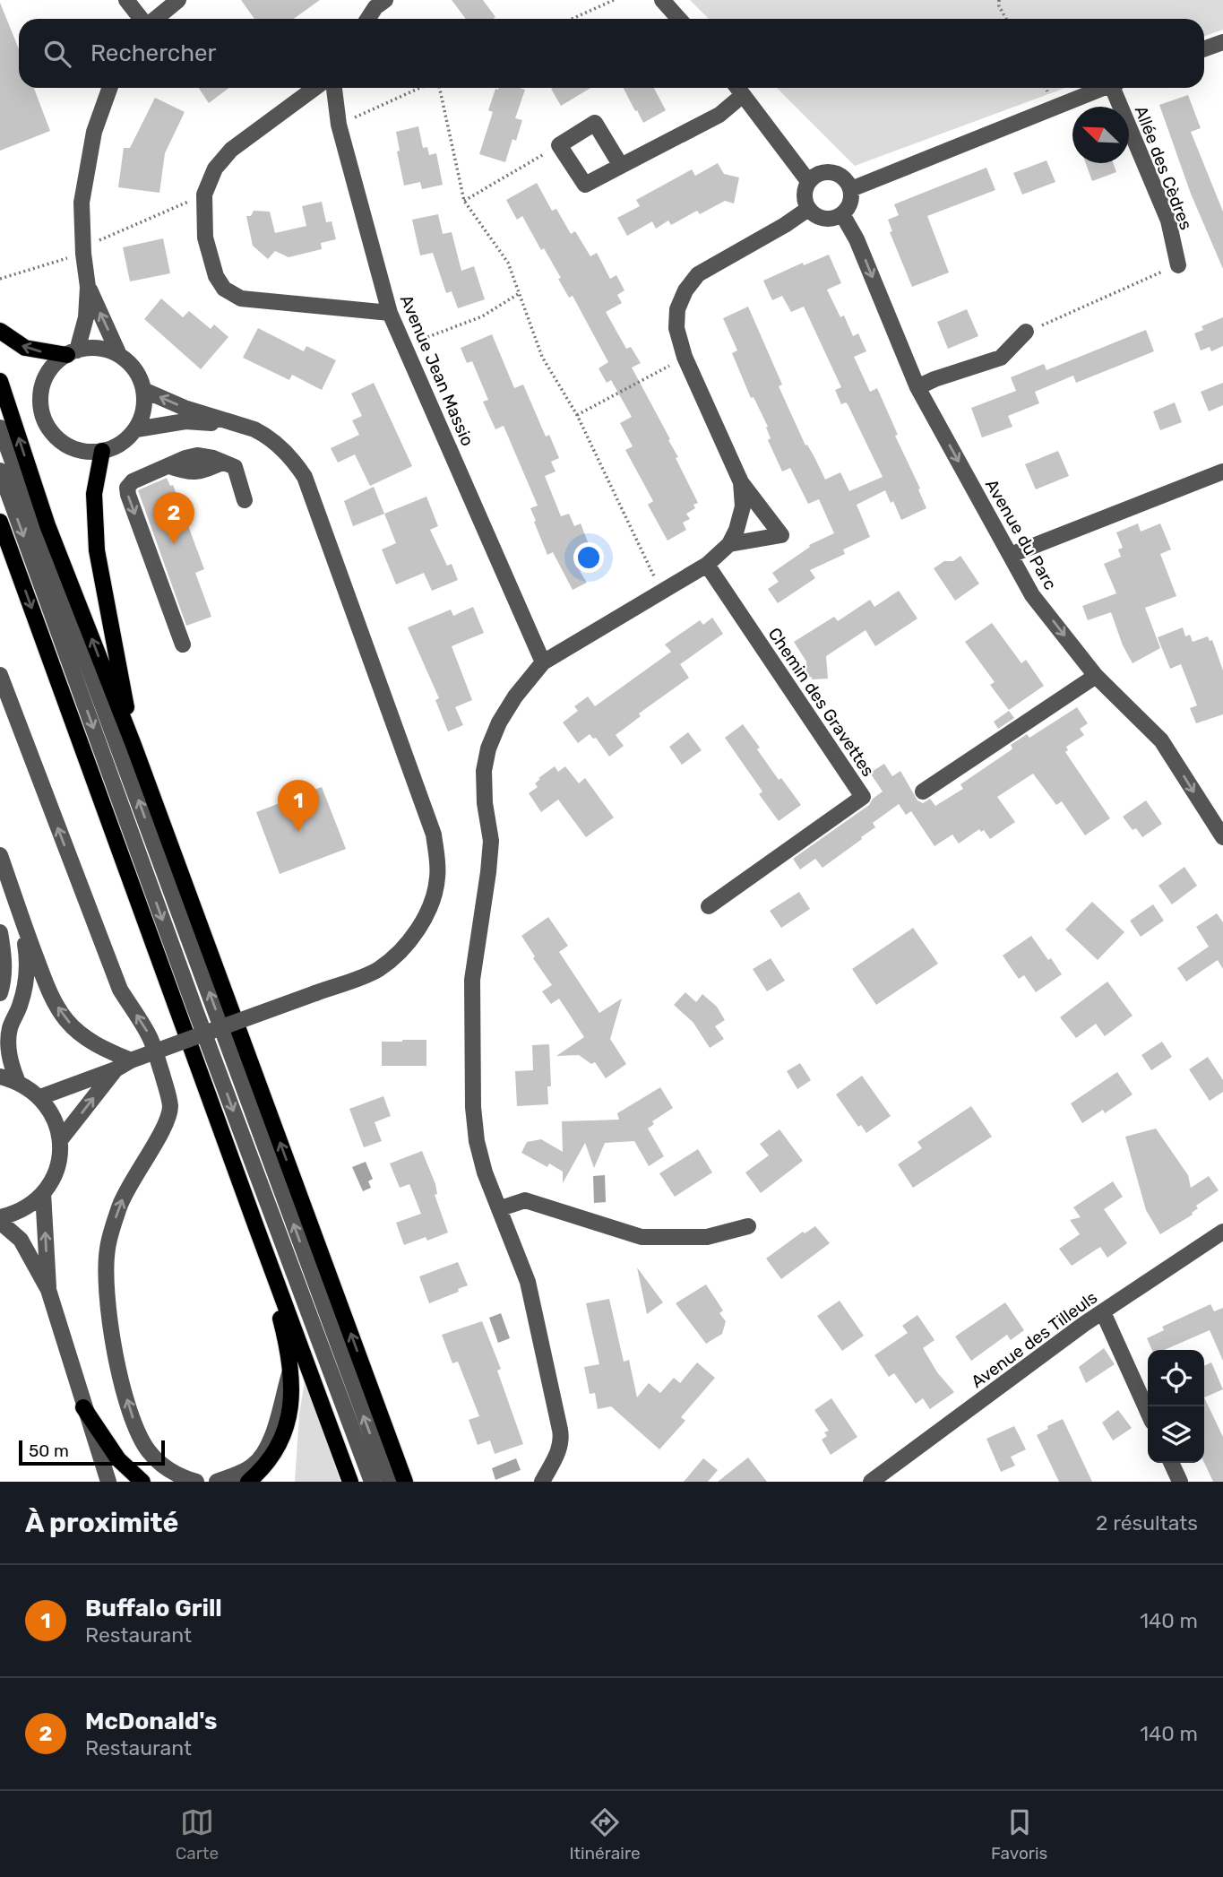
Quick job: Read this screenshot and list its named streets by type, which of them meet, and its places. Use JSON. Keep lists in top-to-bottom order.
{
  "streets": {
    "street": [
      "Allée des Cèdres",
      "Avenue Jean Massio",
      "Avenue du Parc",
      "Chemin des Gravettes",
      "Avenue des Tilleuls"
    ]
  },
  "one_way": ["Avenue du Parc"],
  "scale_bar": "50 m",
  "north": "top left",
  "page": {
    "search": "Rechercher",
    "pins": ["2", "1"],
    "scale": "50 m",
    "heading": ["À proximité", "2 résultats"],
    "list": [
      {
        "mark": "1",
        "name": "Buffalo Grill",
        "note": "Restaurant",
        "value": "140 m"
      },
      {
        "mark": "2",
        "name": "McDonald's",
        "note": "Restaurant",
        "value": "140 m"
      }
    ],
    "nav": ["Carte", "Itinéraire", "Favoris"]
  }
}
